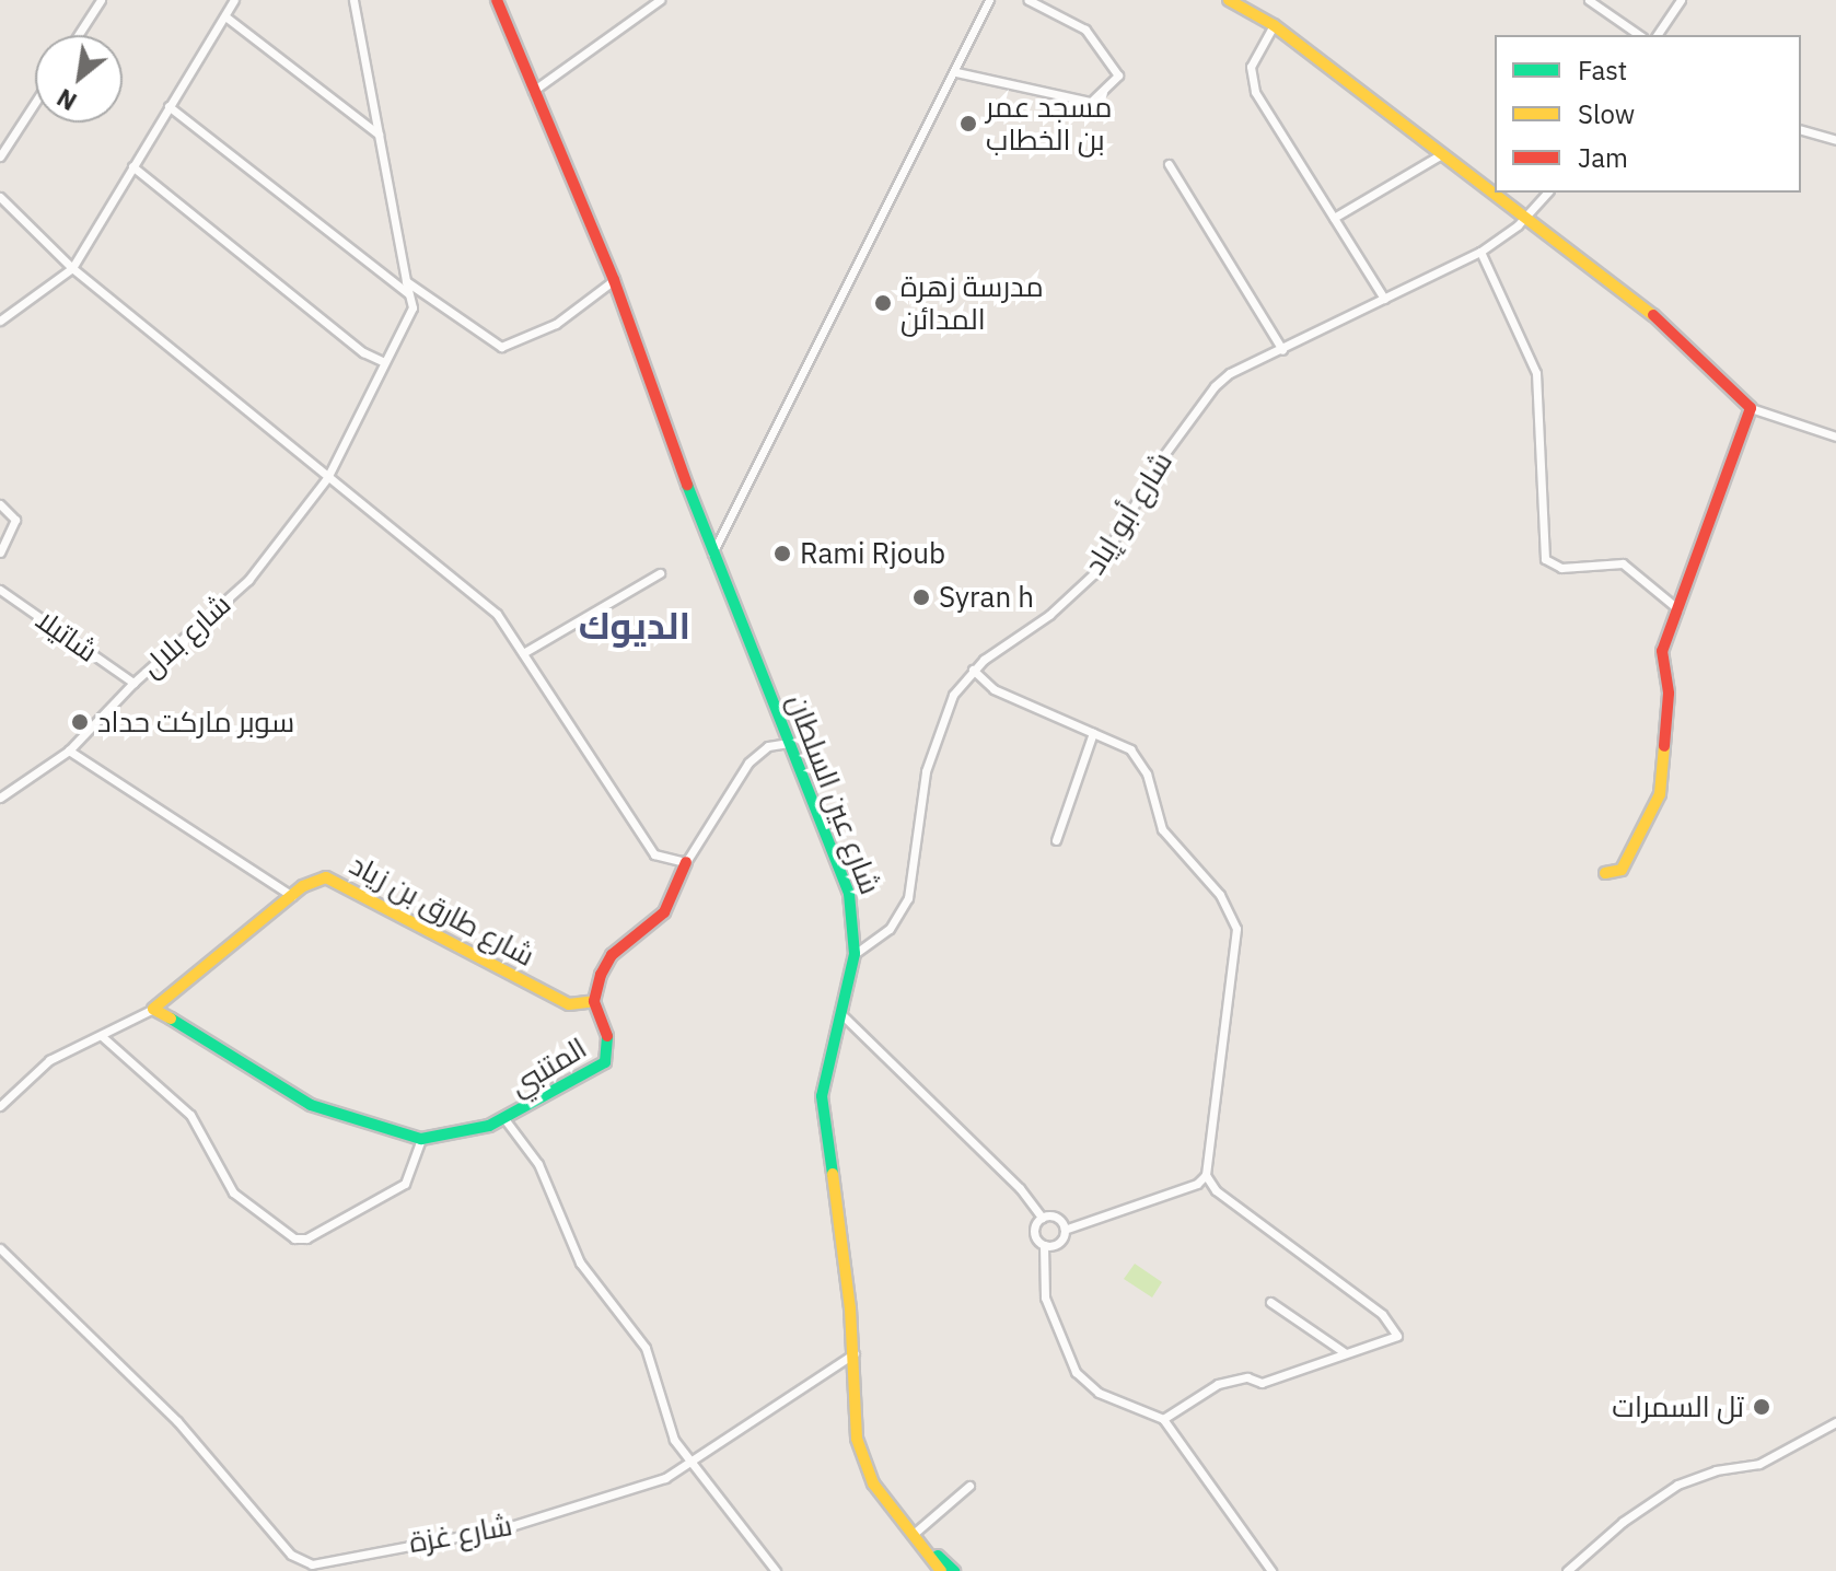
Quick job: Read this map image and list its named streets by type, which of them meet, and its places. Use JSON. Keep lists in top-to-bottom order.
{
  "streets": {
    "street": [
      "شارع أبو إياد",
      "شاتيلا",
      "شارع بلال",
      "شارع عين السلطان",
      "شارع طارق بن زياد",
      "المتنبي",
      "شارع غزة"
    ]
  },
  "crossings": [
    ["شارع أبو إياد", "شارع عين السلطان"],
    ["شاتيلا", "شارع بلال"],
    ["شارع عين السلطان", "شارع غزة"],
    ["شارع طارق بن زياد", "المتنبي"]
  ],
  "districts": ["الديوك"],
  "places": [
    "مسجد عمر بن الخطاب",
    "مدرسة زهرة المدائن",
    "Rami Rjoub",
    "Syran h",
    "سوبر ماركت حداد",
    "تل السمرات"
  ],
  "legend": ["Fast", "Slow", "Jam"],
  "north": "bottom left"
}
